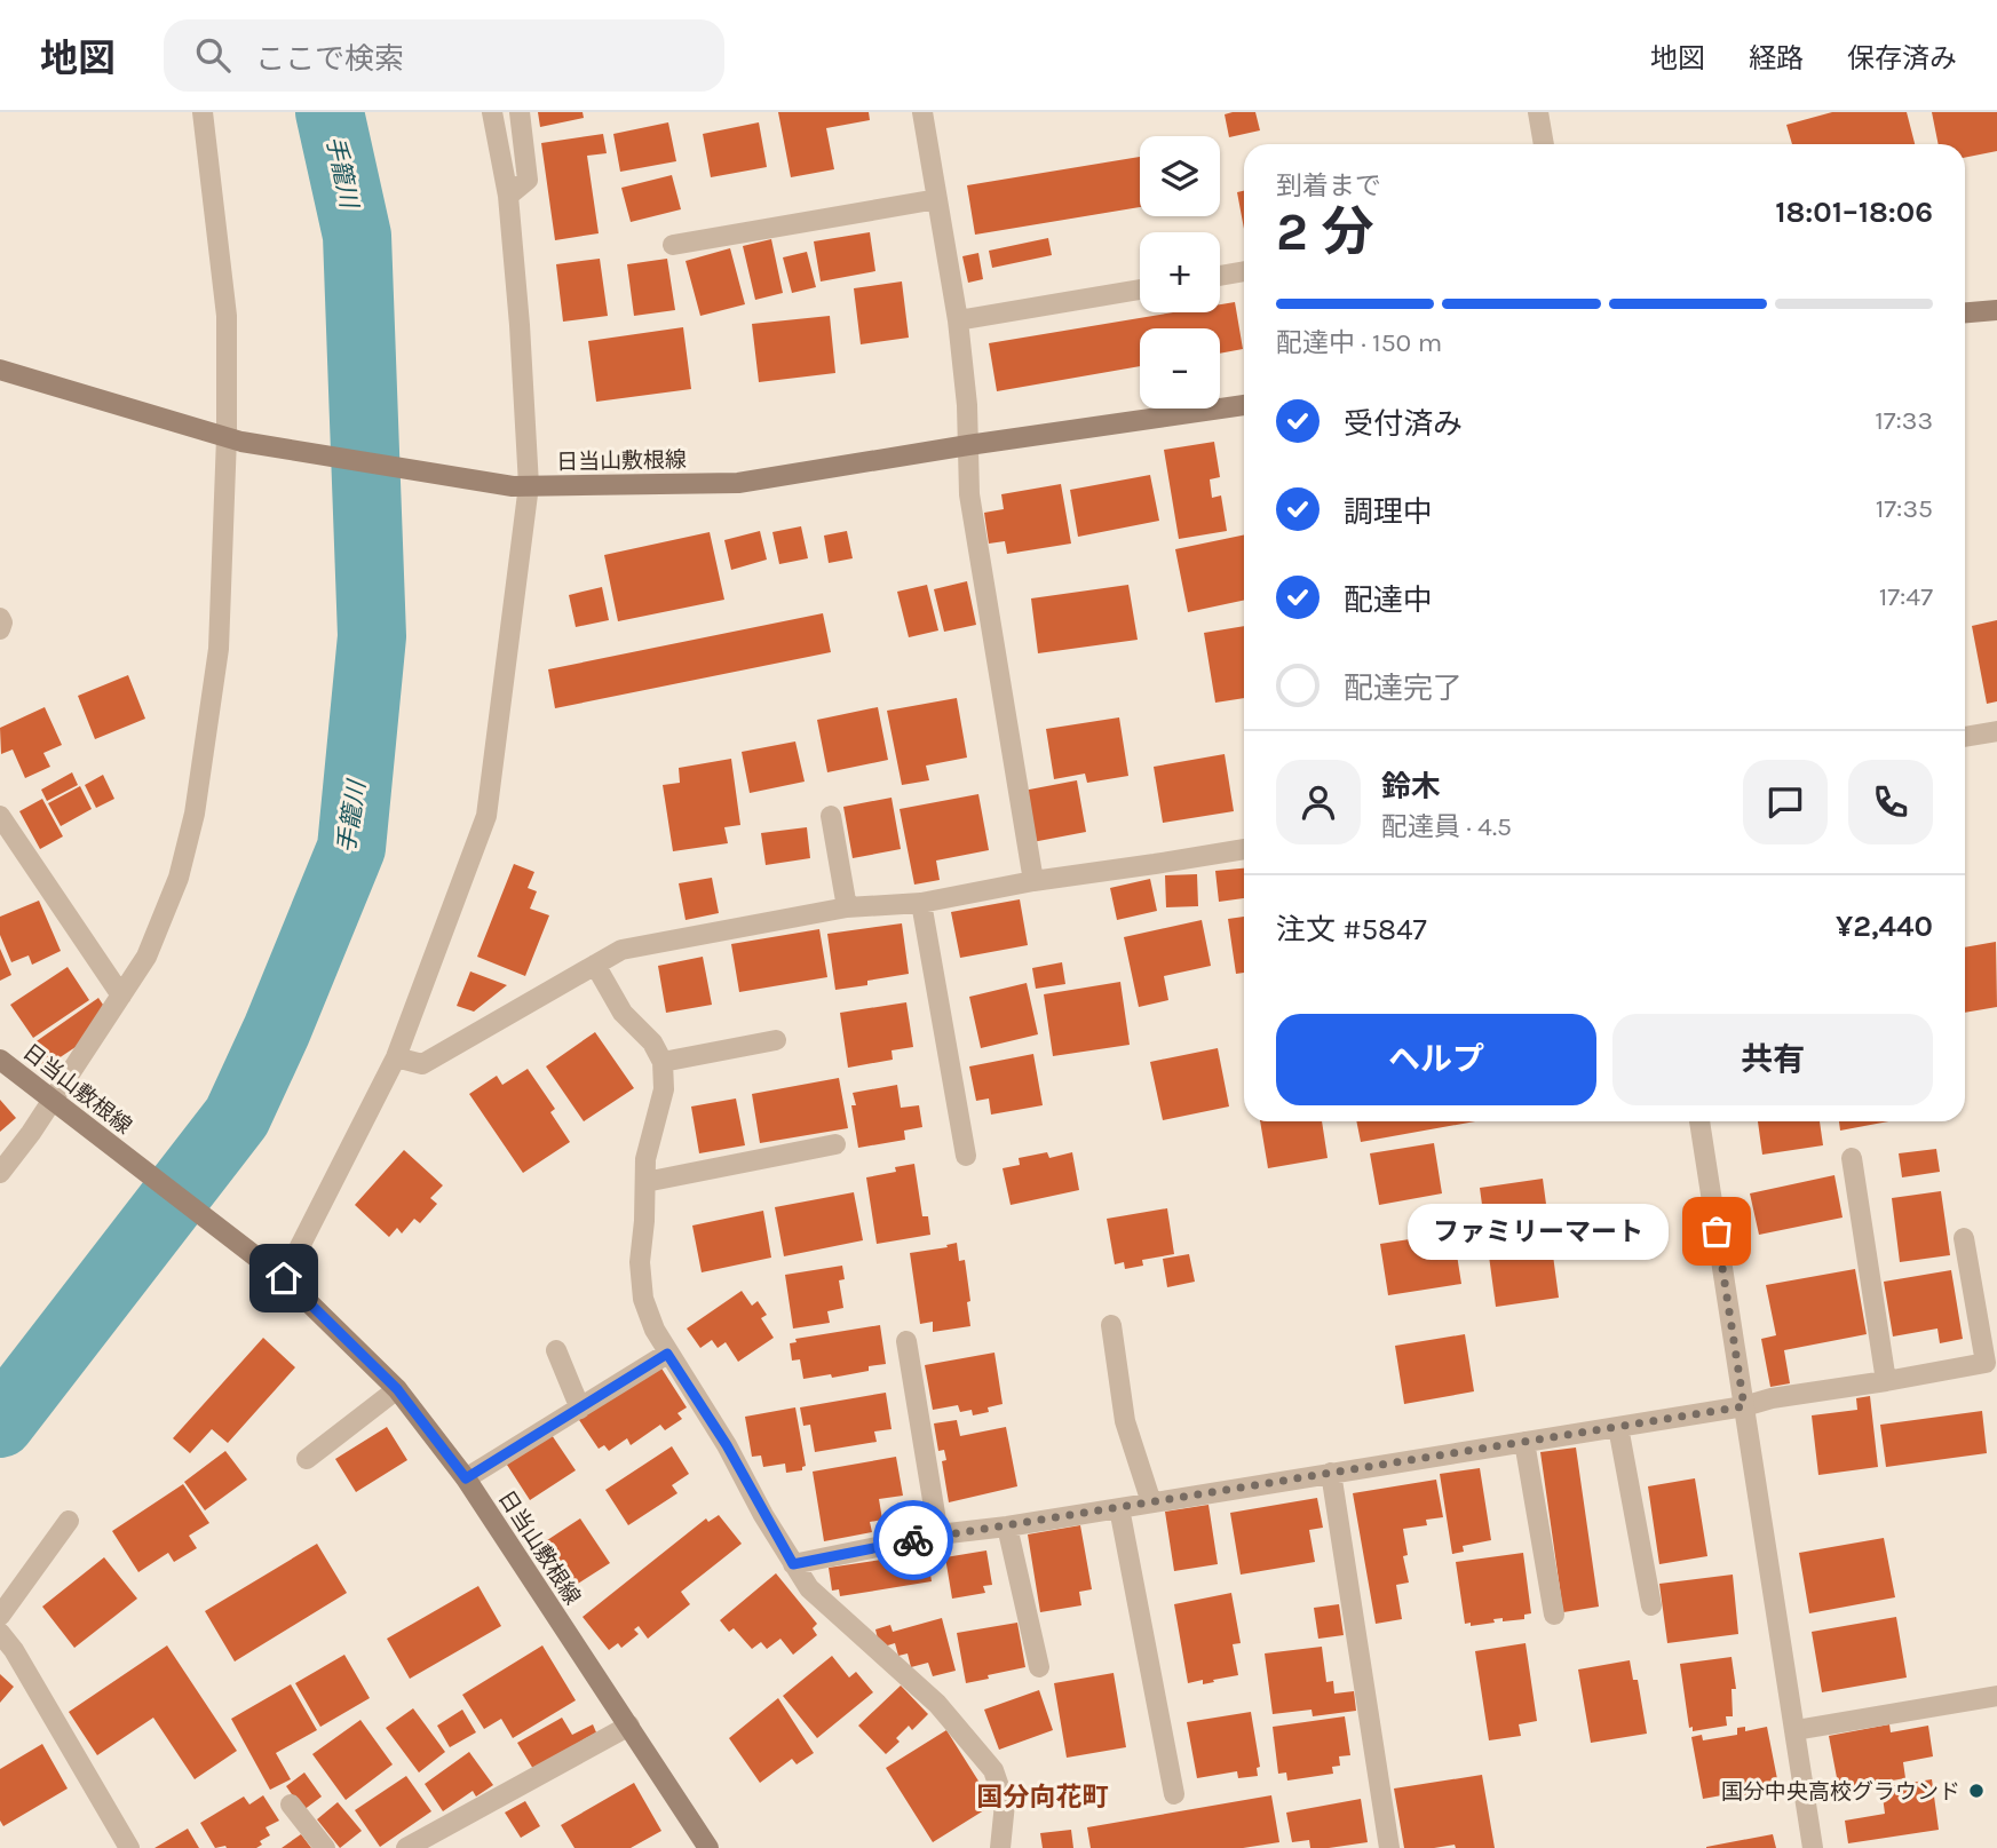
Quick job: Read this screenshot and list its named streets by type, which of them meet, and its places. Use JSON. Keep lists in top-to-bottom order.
{
  "streets": {
    "main road": ["日当山敷根線"]
  },
  "districts": ["国分向花町"],
  "water": ["手籠川"],
  "places": ["ファミリーマート", "国分中央高校グラウンド"],
  "page": {
    "header": "地図",
    "search": "ここで検索",
    "nav": ["地図", "経路", "保存済み"],
    "map_buttons": ["+", "−"],
    "heading": ["2 分", "到着まで", "18:01–18:06"],
    "panel": [
      "鈴木",
      "配達員 · 4.5",
      "注文 #5847",
      "¥2,440"
    ],
    "bar": "配達中 · 150 m",
    "list": [
      ["受付済み", "17:33"],
      ["調理中", "17:35"],
      ["配達中", "17:47"],
      "配達完了"
    ],
    "buttons": ["ヘルプ", "共有"],
    "bubble": "ファミリーマート"
  }
}
